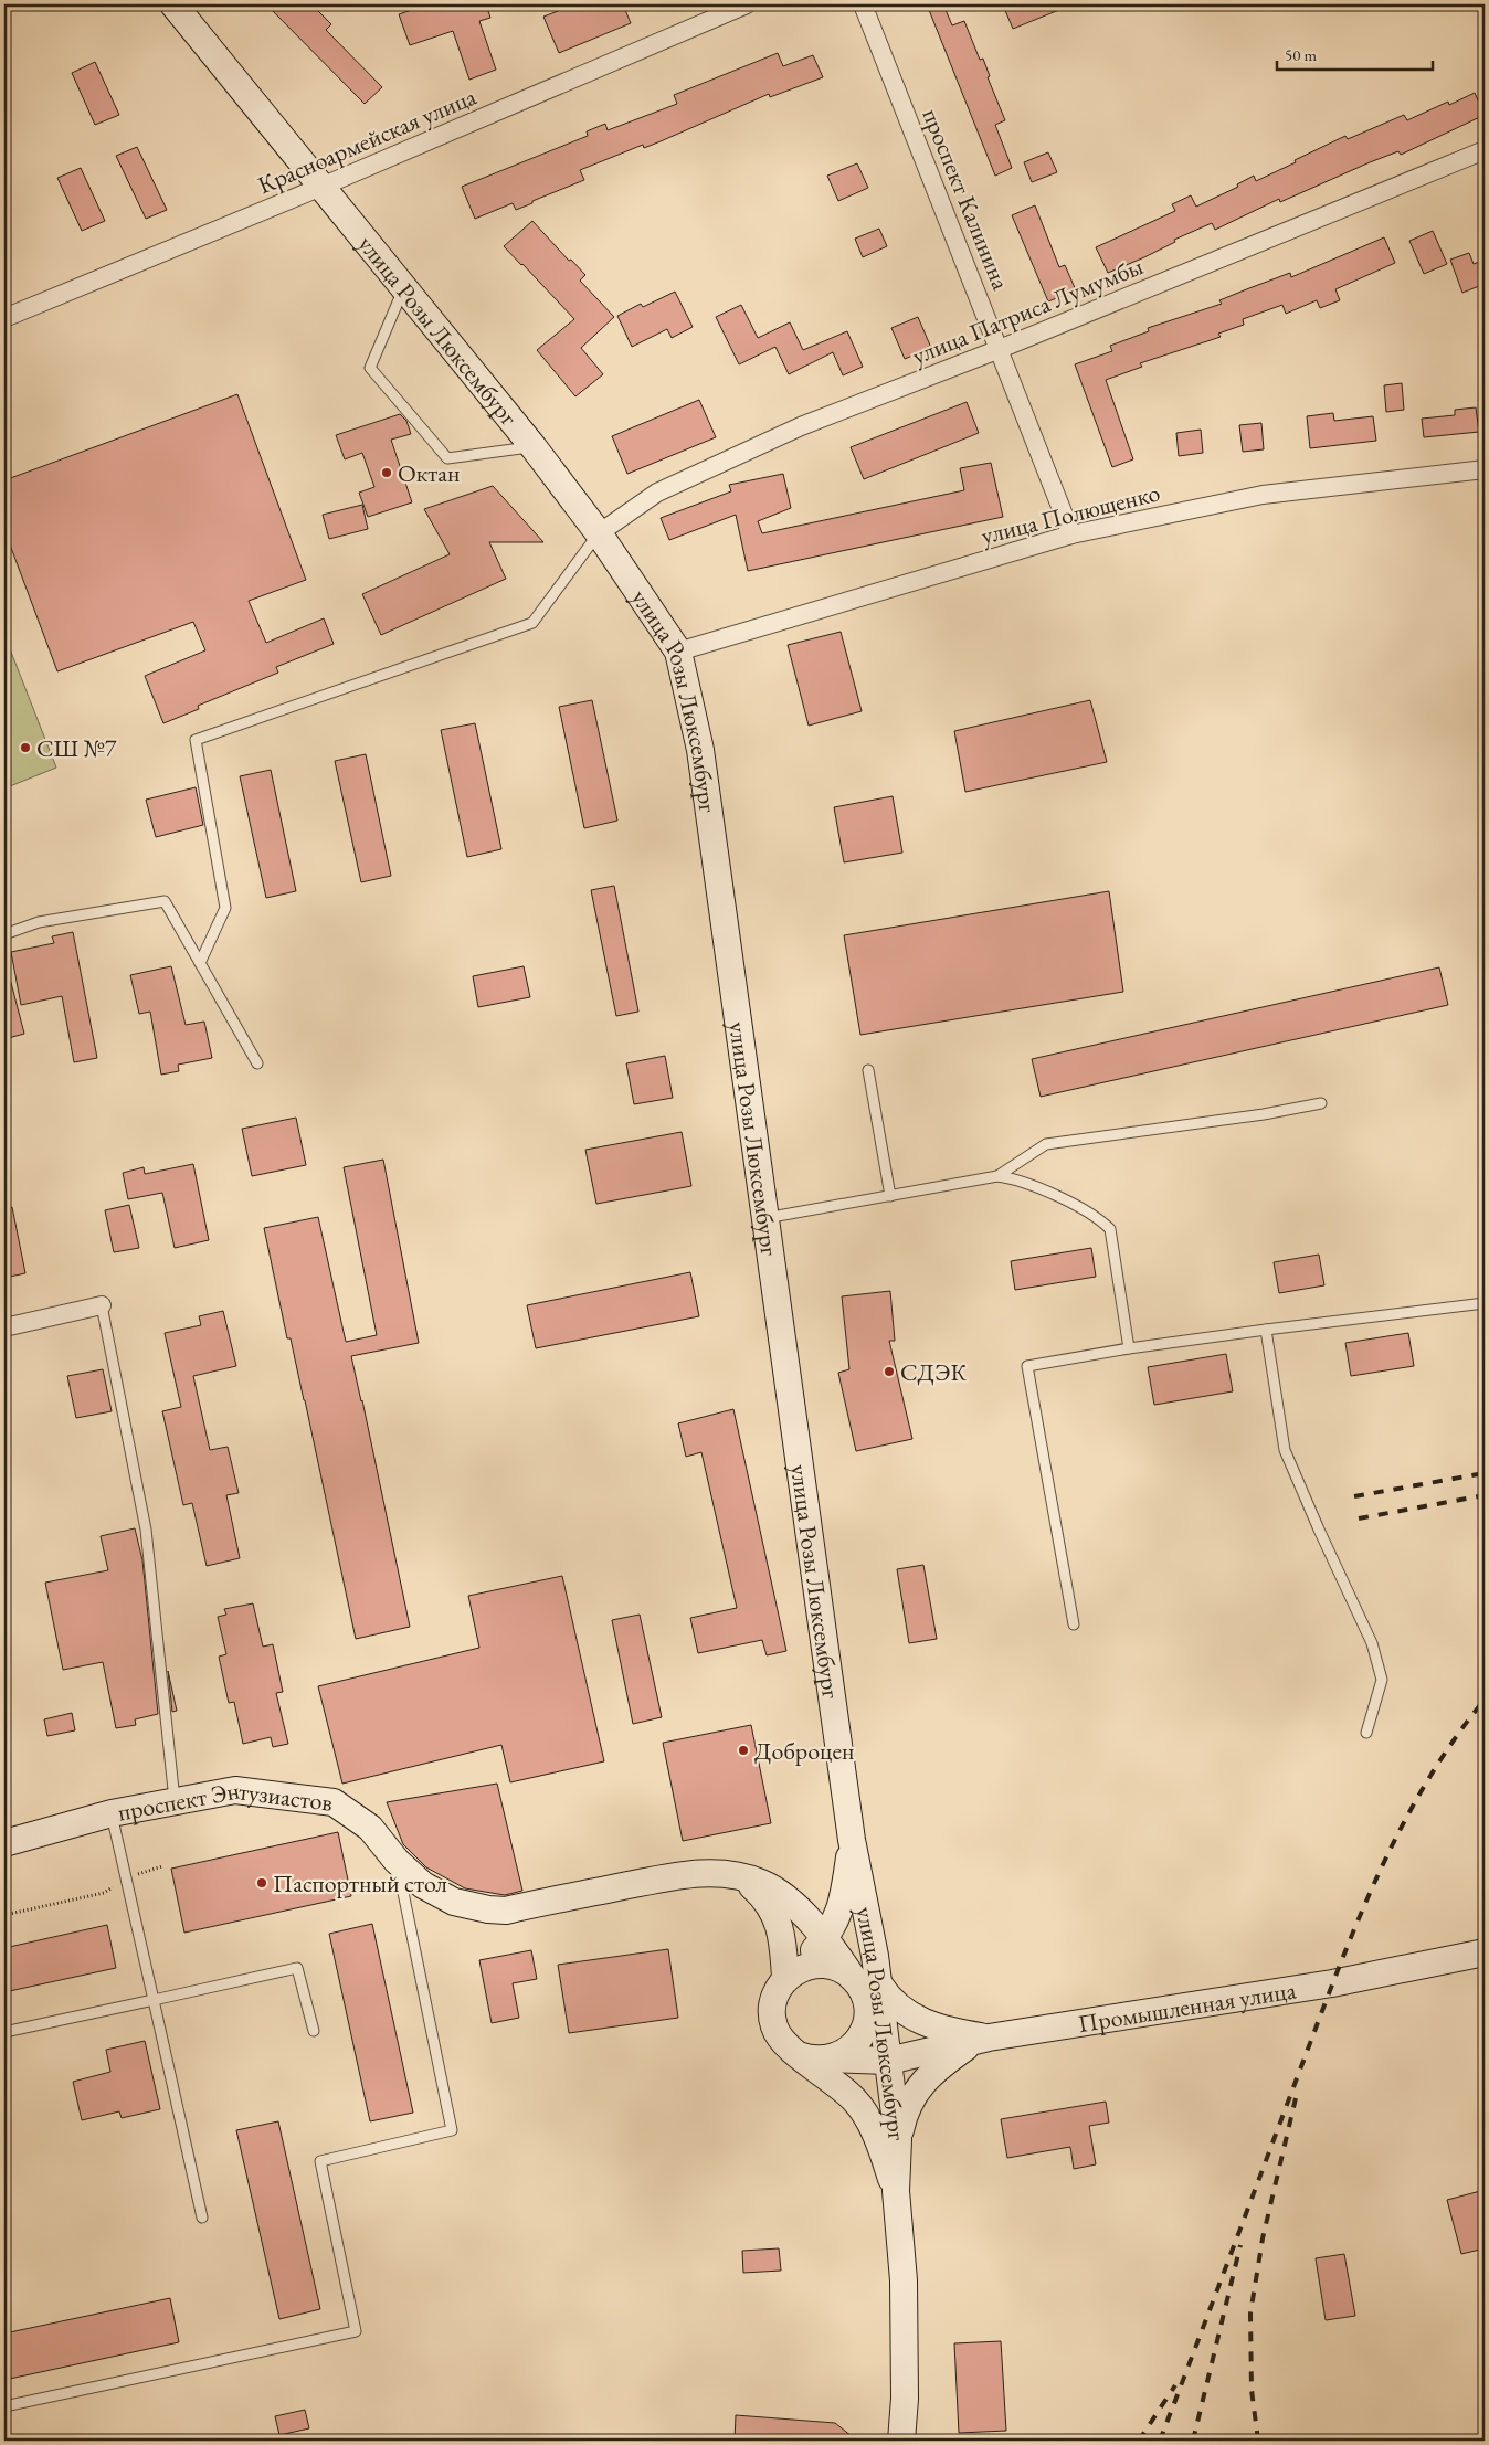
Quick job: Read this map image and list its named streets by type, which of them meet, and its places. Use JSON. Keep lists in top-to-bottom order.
{
  "streets": {
    "main road": ["улица Розы Люксембург", "проспект Энтузиастов", "Промышленная улица"],
    "street": [
      "Красноармейская улица",
      "проспект Калинина",
      "улица Патриса Лумумбы",
      "улица Полющенко"
    ]
  },
  "crossings": [
    ["Красноармейская улица", "улица Розы Люксембург"],
    ["проспект Калинина", "улица Патриса Лумумбы"],
    ["проспект Калинина", "улица Полющенко"],
    ["улица Патриса Лумумбы", "улица Розы Люксембург"],
    ["улица Розы Люксембург", "улица Полющенко"],
    ["улица Розы Люксембург", "Промышленная улица"],
    ["проспект Энтузиастов", "Промышленная улица"]
  ],
  "places": [
    "Октан",
    "СШ №7",
    "СДЭК",
    "Доброцен",
    "Паспортный стол"
  ],
  "scale_bar": "50 m"
}
